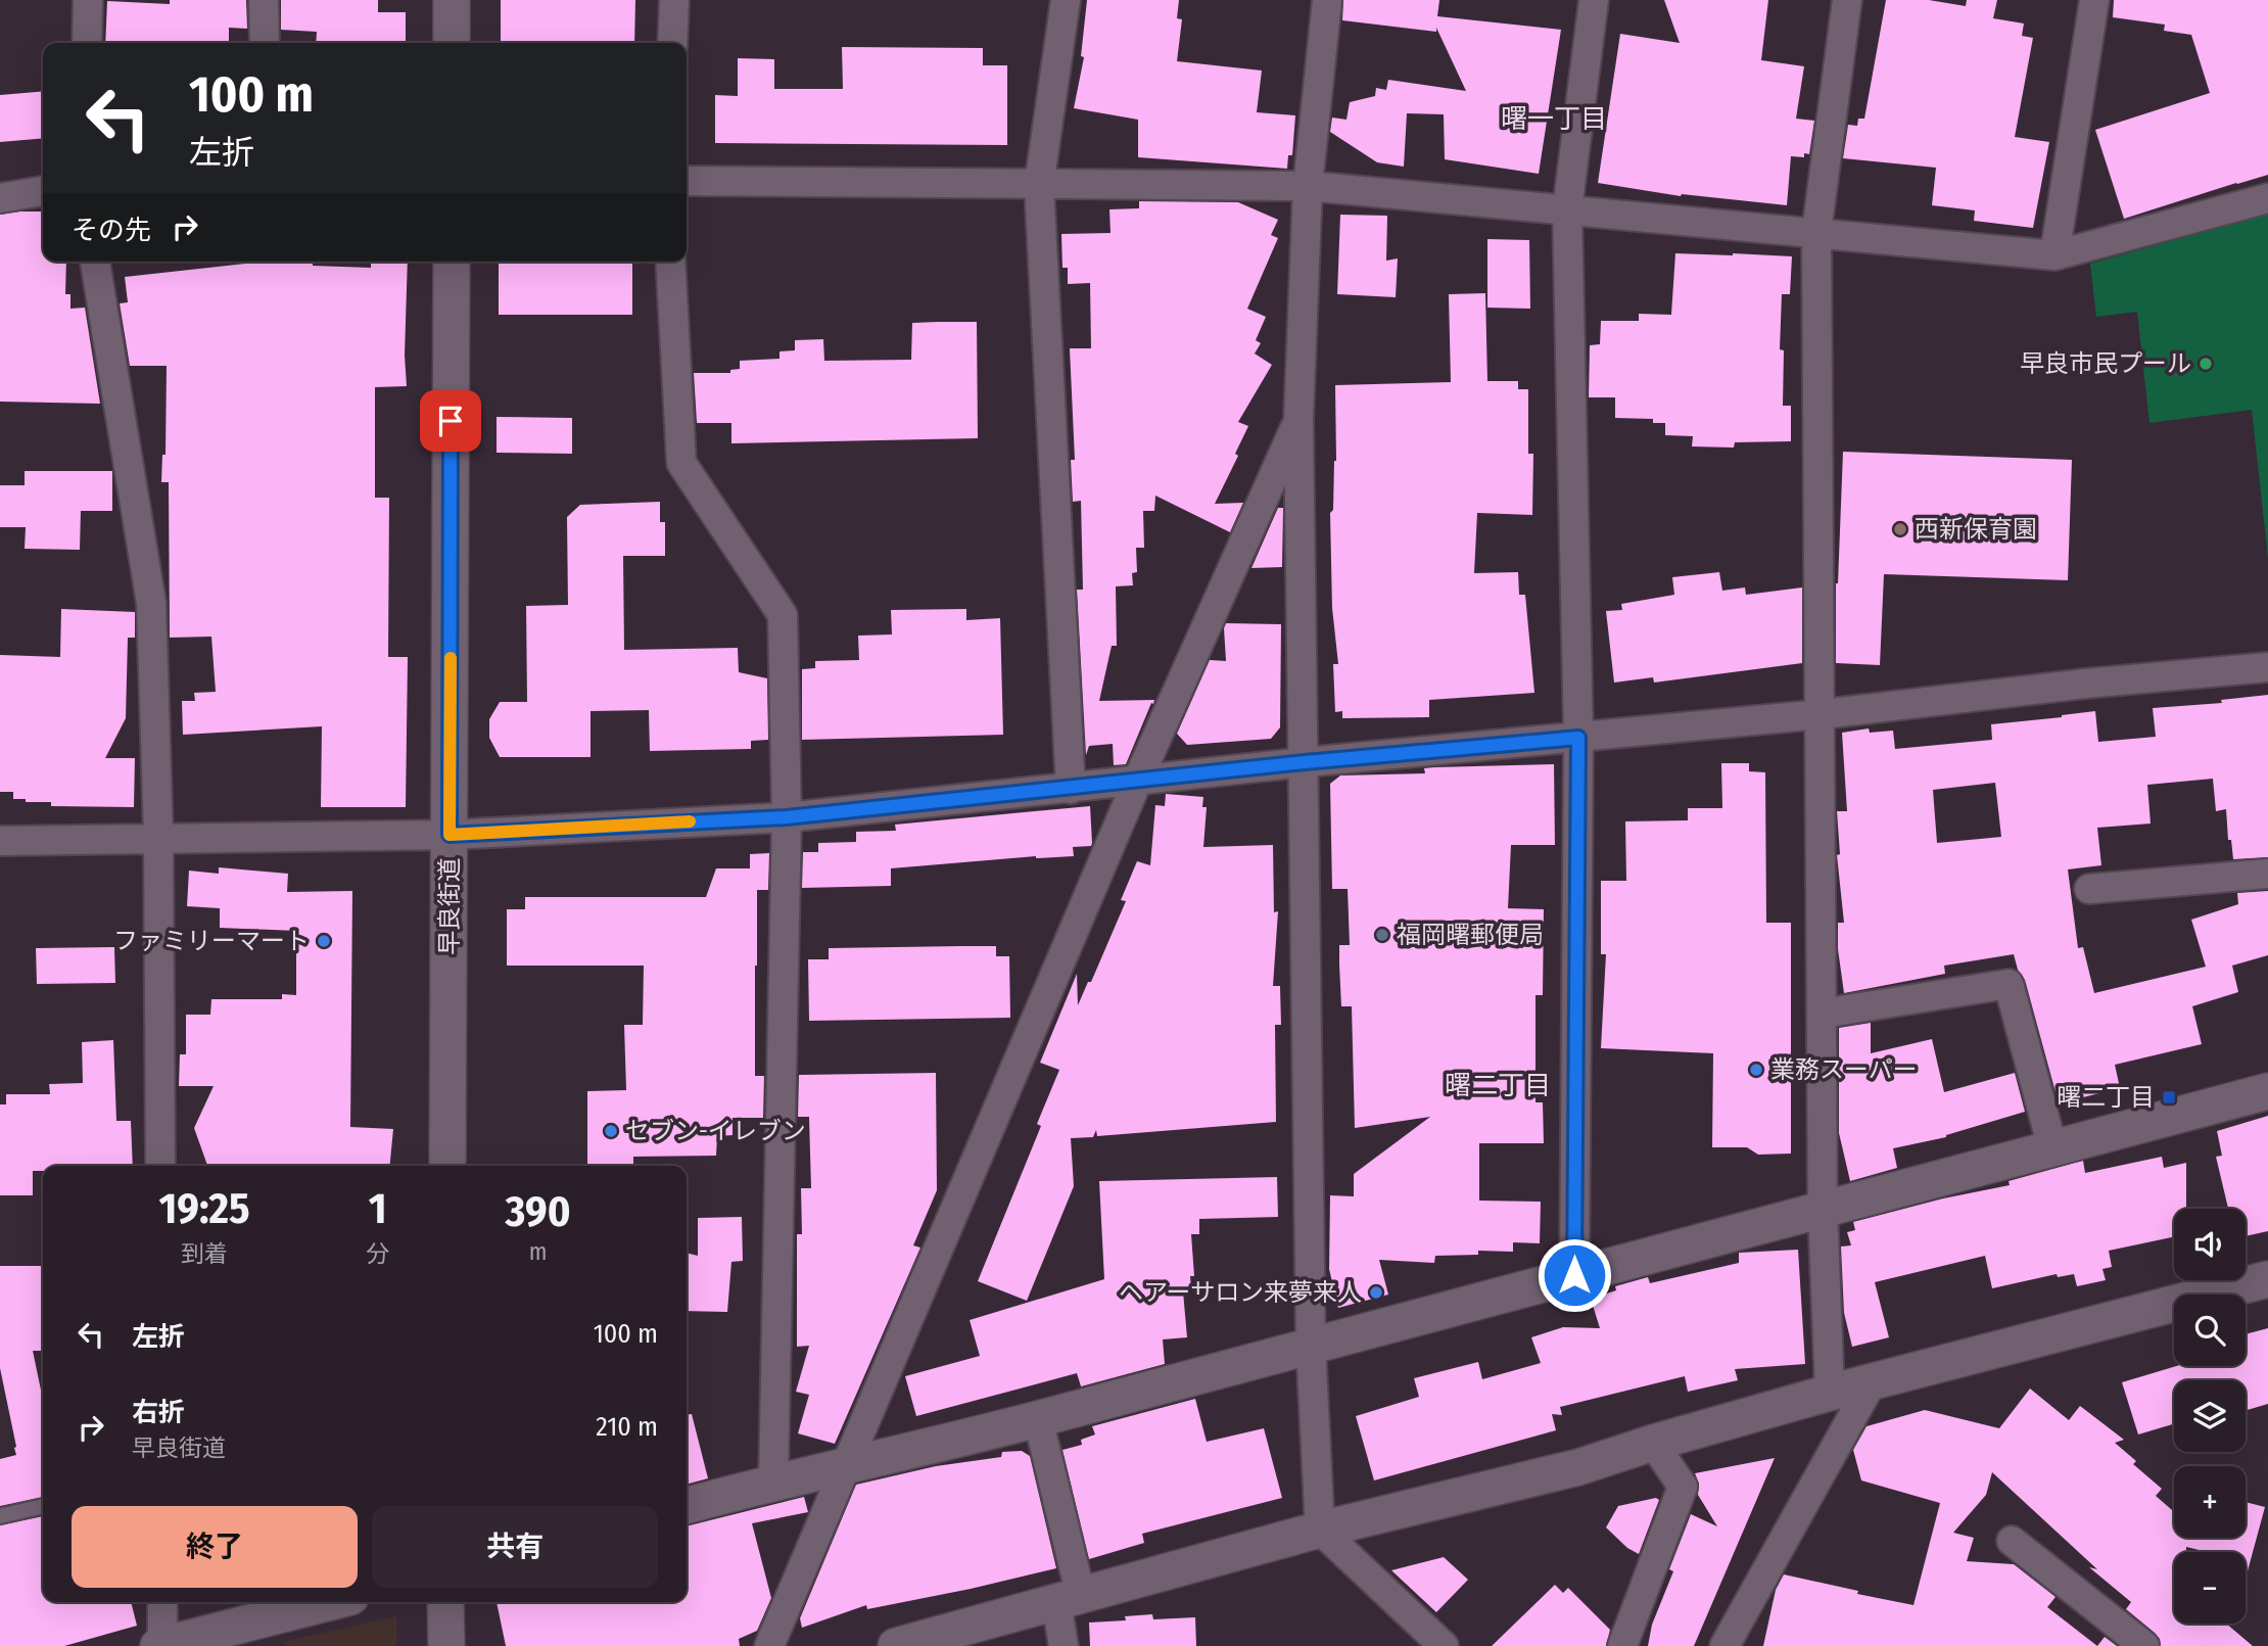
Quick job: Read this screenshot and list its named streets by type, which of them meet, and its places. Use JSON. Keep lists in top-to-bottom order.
{
  "streets": {
    "street": ["早良街道"]
  },
  "districts": ["曙一丁目", "曙二丁目"],
  "places": {
    "other": [
      "早良市民プール",
      "西新保育園",
      "福岡曙郵便局",
      "ファミリーマート",
      "業務スーパー",
      "セブン-イレブン",
      "ヘアーサロン来夢来人"
    ],
    "transit": ["曙二丁目"]
  },
  "page": {
    "turn": ["100 m", "左折"],
    "then": "その先",
    "eta": [
      "19:25",
      "到着",
      "1",
      "分",
      "390",
      "m"
    ],
    "map_buttons": ["+", "−"],
    "list": [
      {
        "name": "左折",
        "value": "100 m"
      },
      {
        "name": "右折",
        "note": "早良街道",
        "value": "210 m"
      }
    ],
    "buttons": ["終了", "共有"]
  }
}
